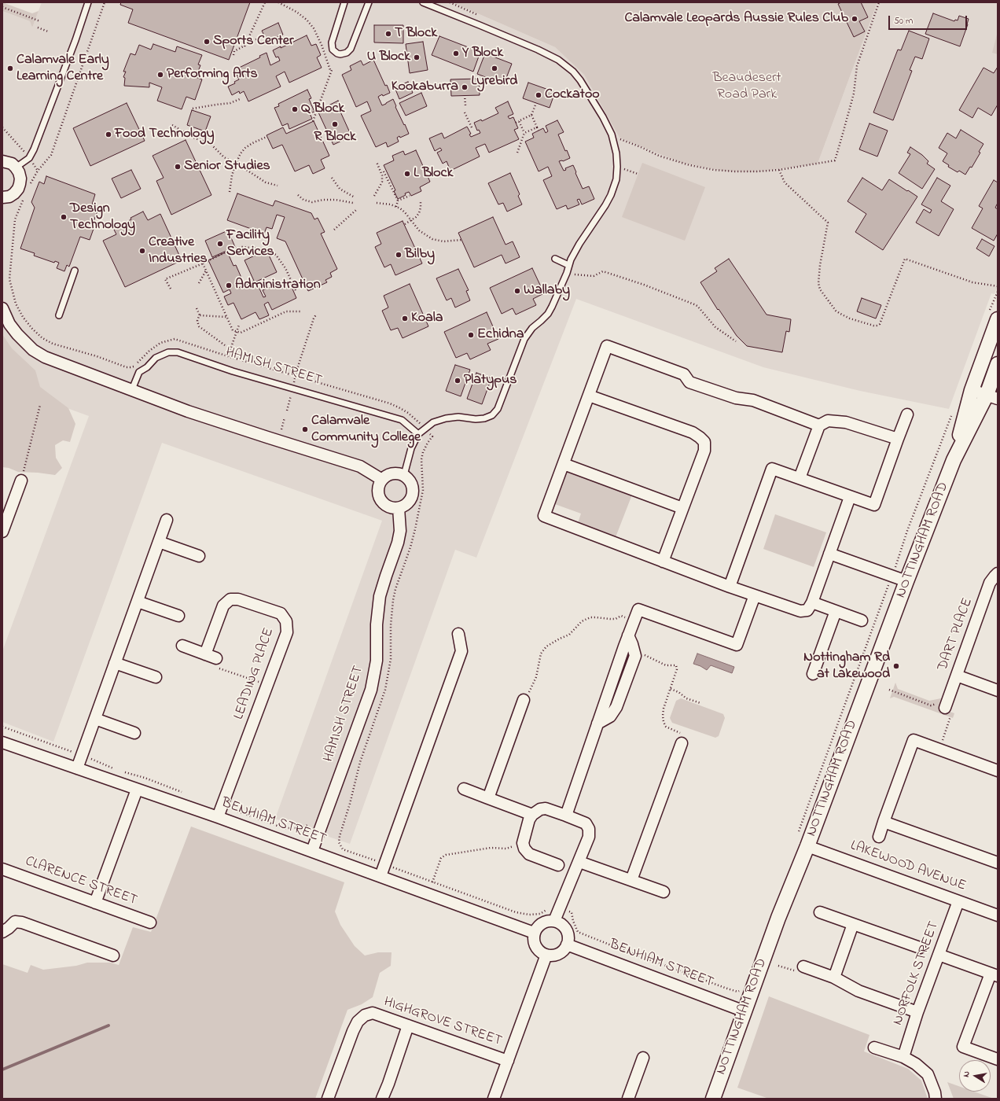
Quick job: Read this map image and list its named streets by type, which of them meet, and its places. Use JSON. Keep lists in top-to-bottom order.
{
  "streets": {
    "street": [
      "HAMISH STREET",
      "NOTTINGHAM ROAD",
      "DART PLACE",
      "LEADING PLACE",
      "BENHIAM STREET",
      "LAKEWOOD AVENUE",
      "CLARENCE STREET",
      "NORFOLK STREET",
      "HIGHGROVE STREET"
    ]
  },
  "crossings": [
    ["HAMISH STREET", "BENHIAM STREET"],
    ["NOTTINGHAM ROAD", "BENHIAM STREET"],
    ["NOTTINGHAM ROAD", "LAKEWOOD AVENUE"],
    ["LEADING PLACE", "BENHIAM STREET"],
    ["LAKEWOOD AVENUE", "NORFOLK STREET"]
  ],
  "parks": ["Beaudesert Road Park"],
  "places": [
    "Calamvale Leopards Aussie Rules Club",
    "T Block",
    "Sports Center",
    "Y Block",
    "U Block",
    "Calamvale Early Learning Centre",
    "Lyrebird",
    "Performing Arts",
    "Kookaburra",
    "Cockatoo",
    "Q Block",
    "R Block",
    "Food Technology",
    "Senior Studies",
    "L Block",
    "Design Technology",
    "Facility Services",
    "Creative Industries",
    "Bilby",
    "Administration",
    "Wallaby",
    "Koala",
    "Echidna",
    "Platypus",
    "Calamvale Community College",
    "Nottingham Rd at Lakewood"
  ],
  "scale_bar": "50 m",
  "north": "left"
}
